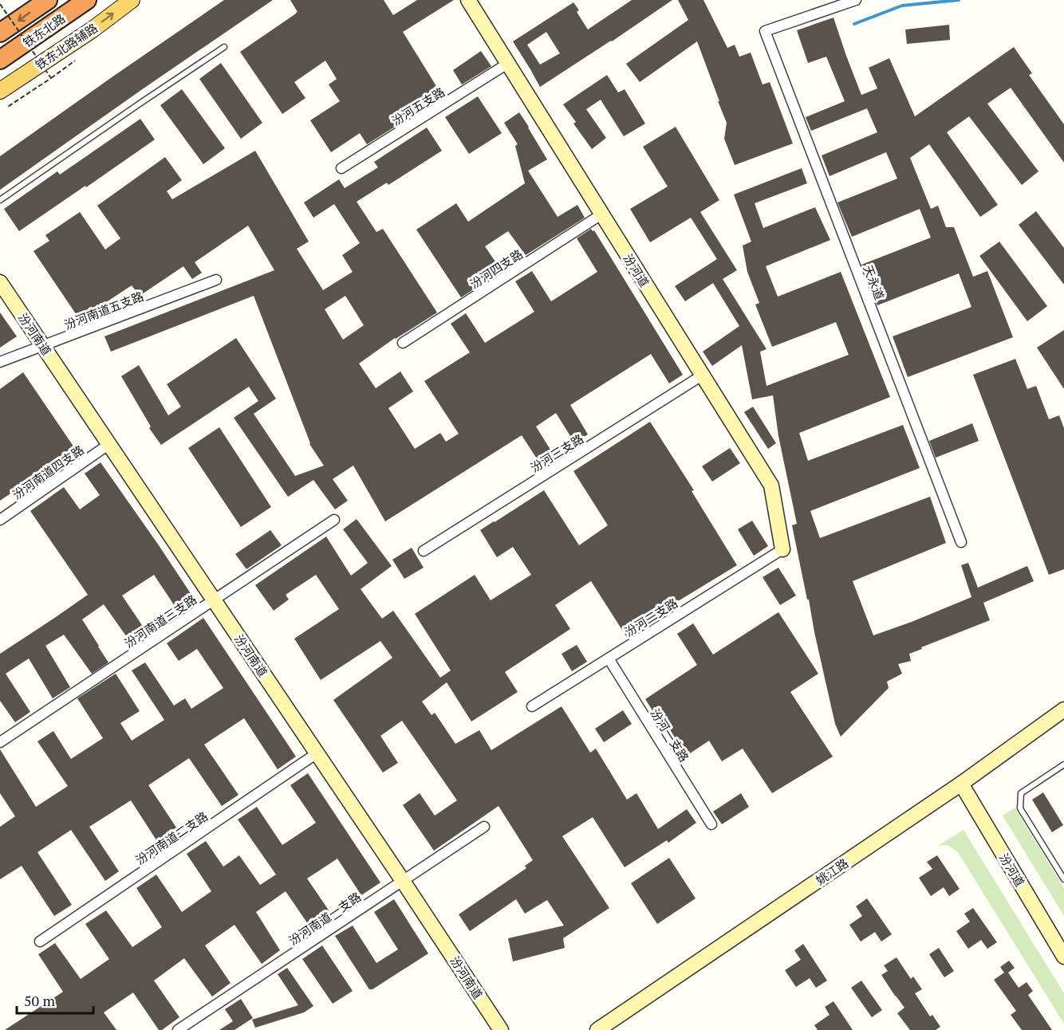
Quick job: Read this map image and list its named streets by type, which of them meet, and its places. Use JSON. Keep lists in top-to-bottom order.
{
  "streets": {
    "highway": ["铁东北路"],
    "main road": ["铁东北路辅路"],
    "street": [
      "汾河五支路",
      "汾河四支路",
      "汾河道",
      "天永道",
      "汾河南道五支路",
      "汾河南道",
      "汾河三支路",
      "汾河南道四支路",
      "汾河二支路",
      "汾河南道三支路",
      "汾河一支路",
      "汾河南道二支路",
      "姚江路",
      "汾河南道一支路"
    ]
  },
  "crossings": [
    ["汾河五支路", "汾河道"],
    ["汾河四支路", "汾河道"],
    ["汾河道", "汾河三支路"],
    ["汾河道", "汾河二支路"],
    ["汾河道", "姚江路"],
    ["汾河南道五支路", "汾河南道"],
    ["汾河南道", "汾河南道四支路"],
    ["汾河南道", "汾河南道三支路"],
    ["汾河南道", "汾河南道二支路"],
    ["汾河南道", "汾河南道一支路"],
    ["汾河二支路", "汾河一支路"]
  ],
  "one_way": ["铁东北路辅路"],
  "scale_bar": "50 m"
}
